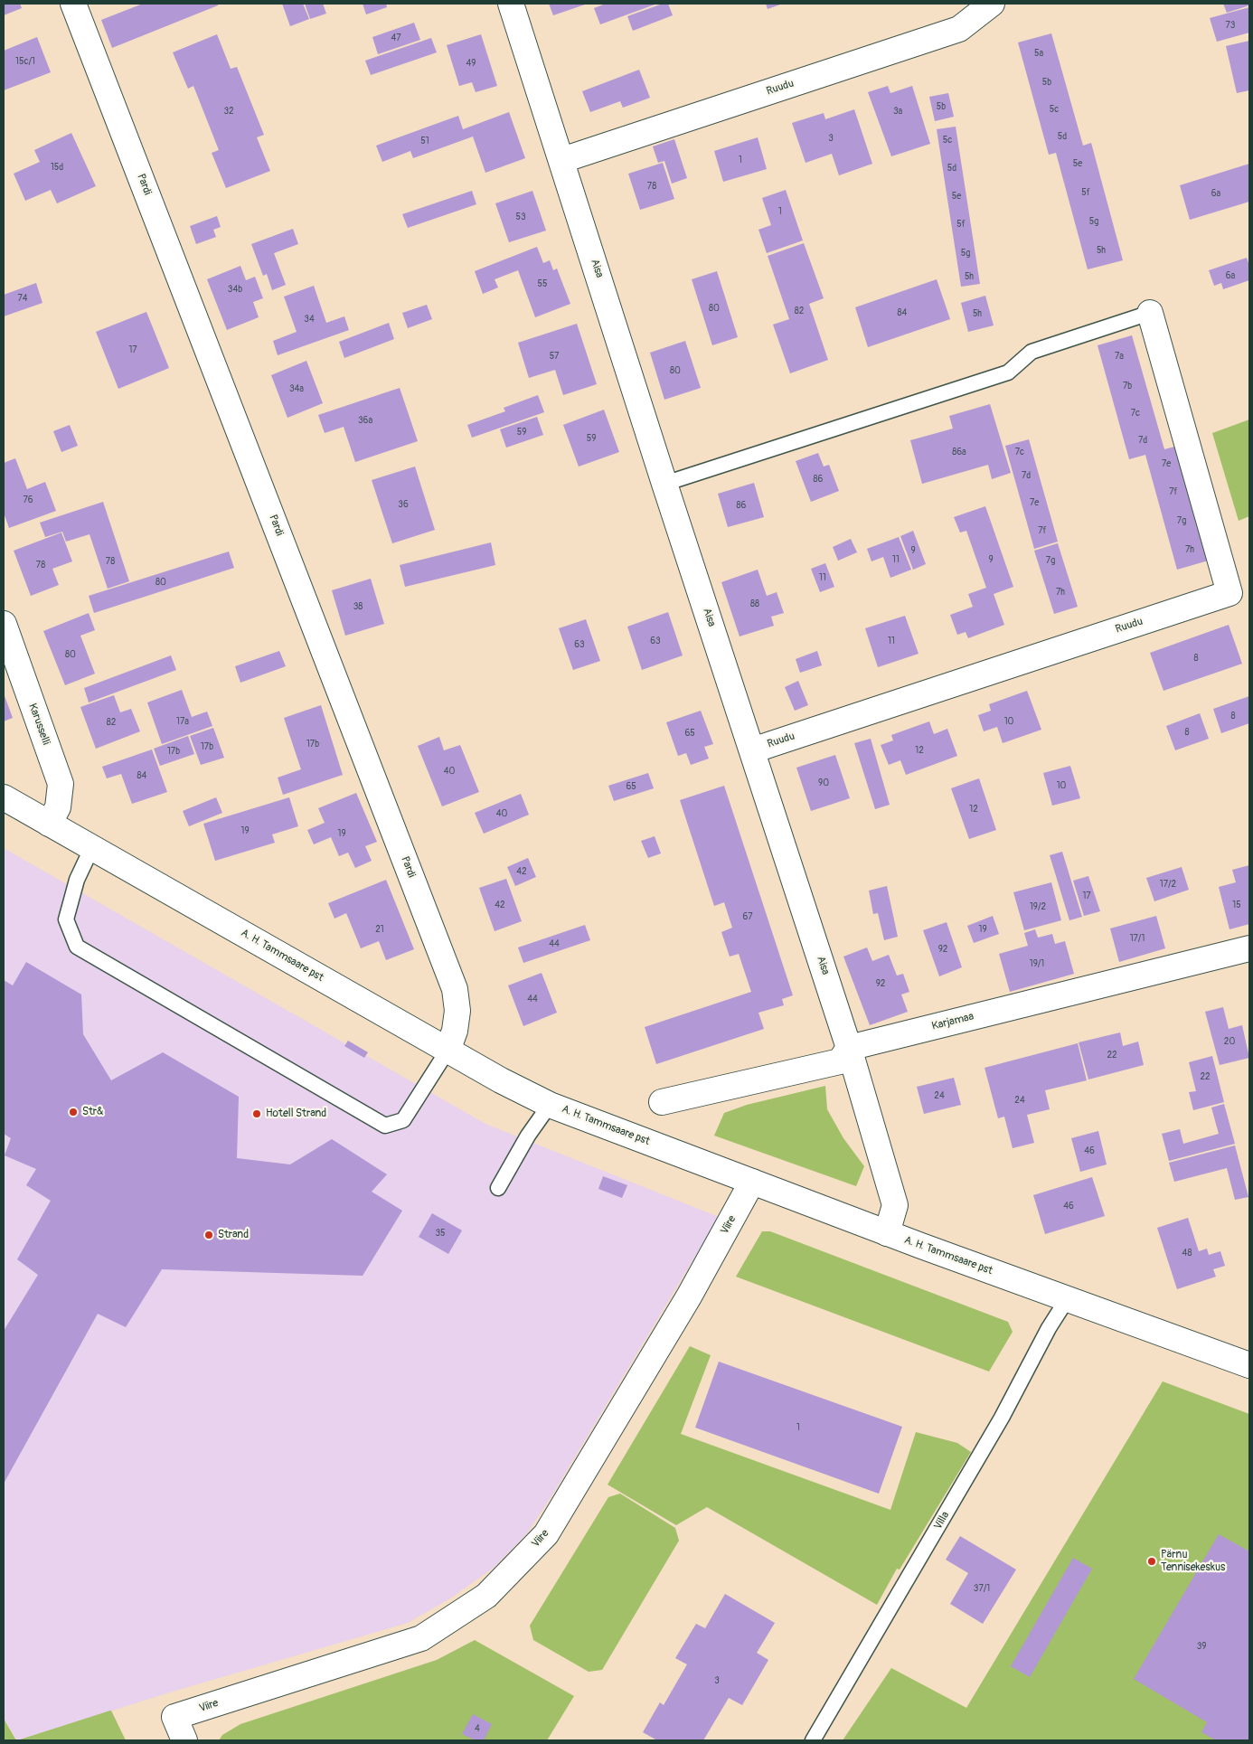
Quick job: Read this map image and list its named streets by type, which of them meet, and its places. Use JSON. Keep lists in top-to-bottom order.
{
  "streets": {
    "street": [
      "Ruudu",
      "Pardi",
      "Aisa",
      "Karusselli",
      "A. H. Tammsaare pst",
      "Karjamaa",
      "Viire"
    ],
    "lane": ["Villa"]
  },
  "crossings": [
    ["Ruudu", "Aisa"],
    ["Pardi", "A. H. Tammsaare pst"],
    ["Aisa", "A. H. Tammsaare pst"],
    ["Aisa", "Karjamaa"],
    ["Karusselli", "A. H. Tammsaare pst"],
    ["A. H. Tammsaare pst", "Viire"],
    ["A. H. Tammsaare pst", "Villa"]
  ],
  "places": [
    "Str&",
    "Hotell Strand",
    "Strand",
    "Pärnu Tennisekeskus"
  ],
  "house_numbers": [
    "73",
    "47",
    "5a",
    "15c/1",
    "49",
    "5b",
    "5b",
    "5c",
    "32",
    "3a",
    "5d",
    "3",
    "5c",
    "51",
    "1",
    "5e",
    "15d",
    "5d",
    "78",
    "5f",
    "6a",
    "5e",
    "1",
    "53",
    "5g",
    "5f",
    "5h",
    "5g",
    "6a",
    "5h",
    "55",
    "34b",
    "74",
    "80",
    "82",
    "84",
    "5h",
    "34",
    "17",
    "57",
    "7a",
    "80",
    "7b",
    "34a",
    "7c",
    "36a",
    "59",
    "59",
    "7d",
    "86a",
    "7c",
    "7e",
    "7d",
    "86",
    "7f",
    "76",
    "7e",
    "36",
    "86",
    "7g",
    "7f",
    "7h",
    "9",
    "11",
    "9",
    "7g",
    "78",
    "78",
    "11",
    "80",
    "7h",
    "88",
    "38",
    "63",
    "11",
    "63",
    "80",
    "8",
    "8",
    "17a",
    "10",
    "82",
    "8",
    "65",
    "17b",
    "17b",
    "12",
    "17b",
    "40",
    "84",
    "90",
    "10",
    "65",
    "12",
    "40",
    "19",
    "19",
    "42",
    "17/2",
    "17",
    "42",
    "15",
    "19/2",
    "67",
    "21",
    "19",
    "17/1",
    "44",
    "92",
    "19/1",
    "92",
    "44",
    "20",
    "22",
    "22",
    "24",
    "24",
    "46",
    "46",
    "35",
    "48",
    "1",
    "37/1",
    "39",
    "3",
    "4"
  ]
}
